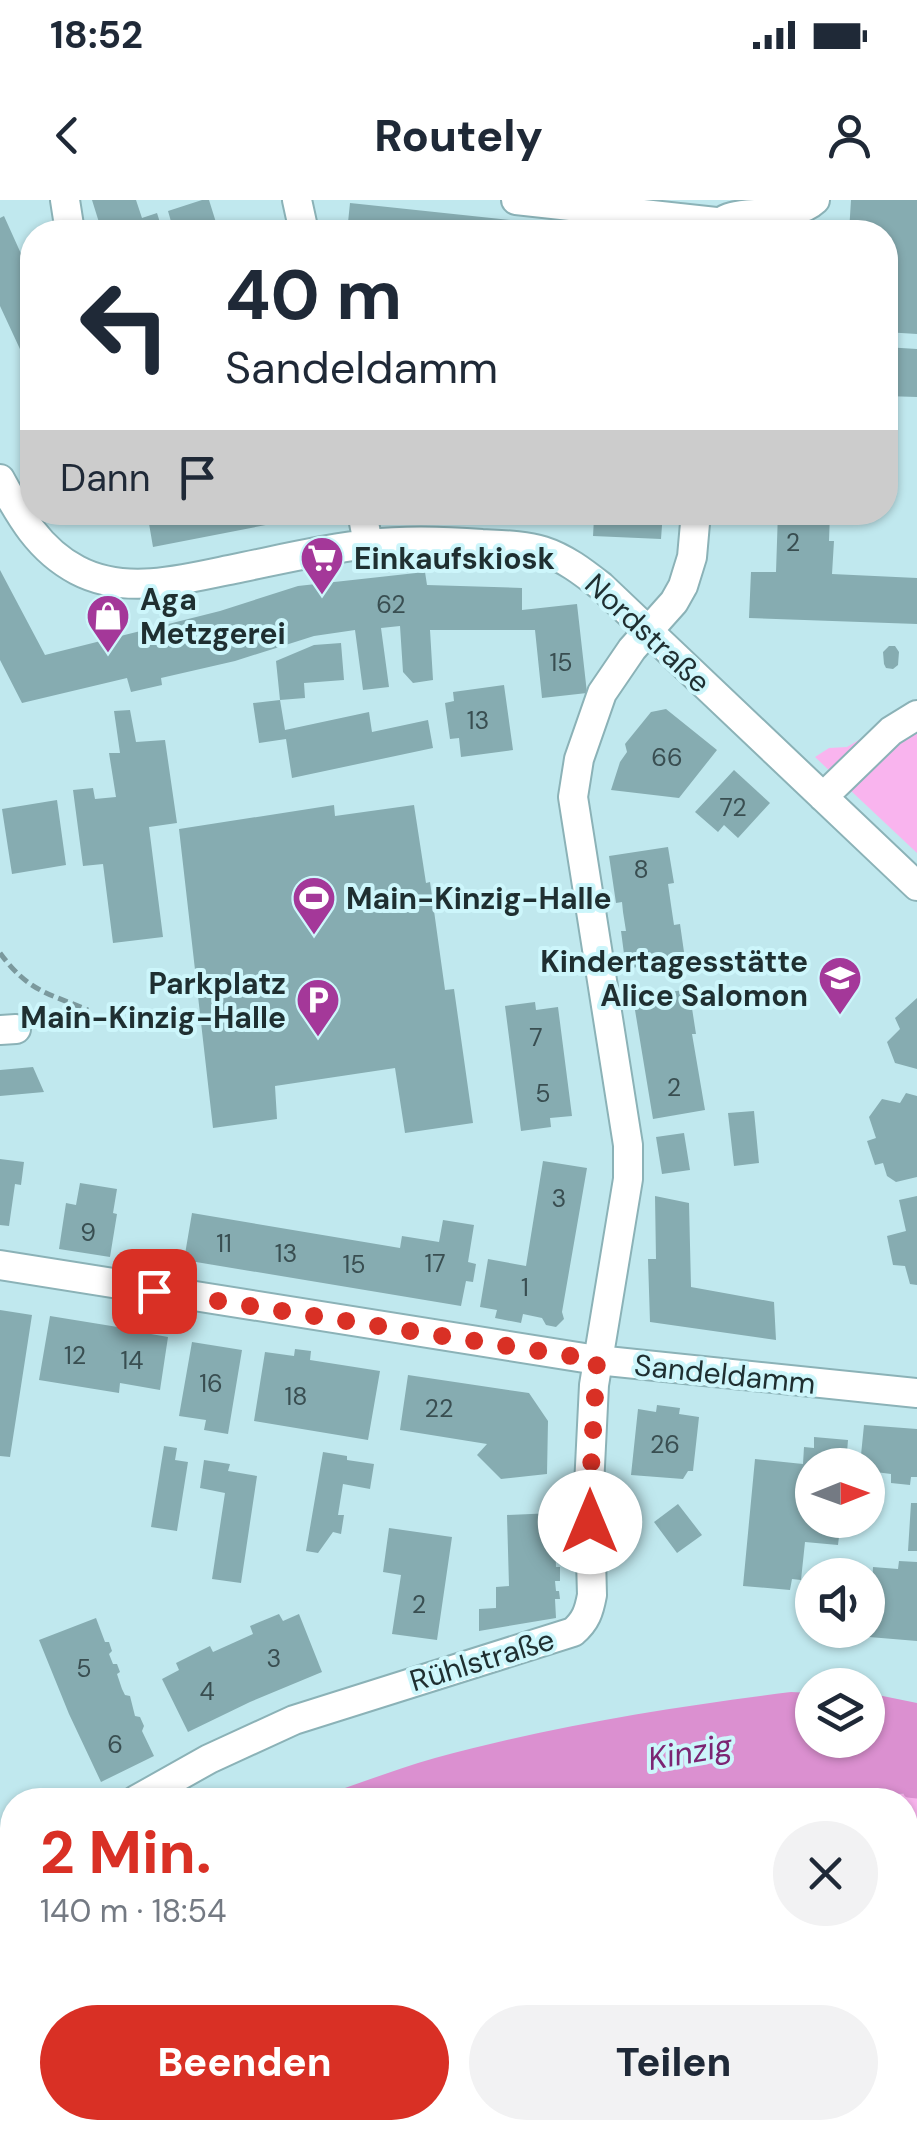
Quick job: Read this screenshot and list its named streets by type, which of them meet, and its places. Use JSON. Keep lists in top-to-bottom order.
{
  "streets": {
    "street": ["Nordstraße", "Sandeldamm", "Rühlstraße"]
  },
  "crossings": [
    ["Nordstraße", "Rühlstraße"],
    ["Sandeldamm", "Rühlstraße"]
  ],
  "water": ["Kinzig"],
  "places": {
    "supermarket": ["Einkaufskiosk"],
    "shop": ["Aga Metzgerei"],
    "sports": ["Main-Kinzig-Halle"],
    "school or university": ["Kindertagesstätte Alice Salomon"],
    "parking": ["Parkplatz Main-Kinzig-Halle"]
  },
  "house_numbers": [
    "2",
    "62",
    "15",
    "13",
    "66",
    "72",
    "8",
    "7",
    "2",
    "5",
    "3",
    "9",
    "11",
    "13",
    "17",
    "15",
    "1",
    "12",
    "14",
    "16",
    "18",
    "22",
    "26",
    "2",
    "3",
    "5",
    "4",
    "6"
  ],
  "north": "right",
  "page": {
    "status": "18:52",
    "header": "Routely",
    "turn": ["40 m", "Sandeldamm"],
    "then": "Dann",
    "heading": ["2 Min.", "140 m · 18:54"],
    "buttons": ["Beenden", "Teilen"]
  }
}
